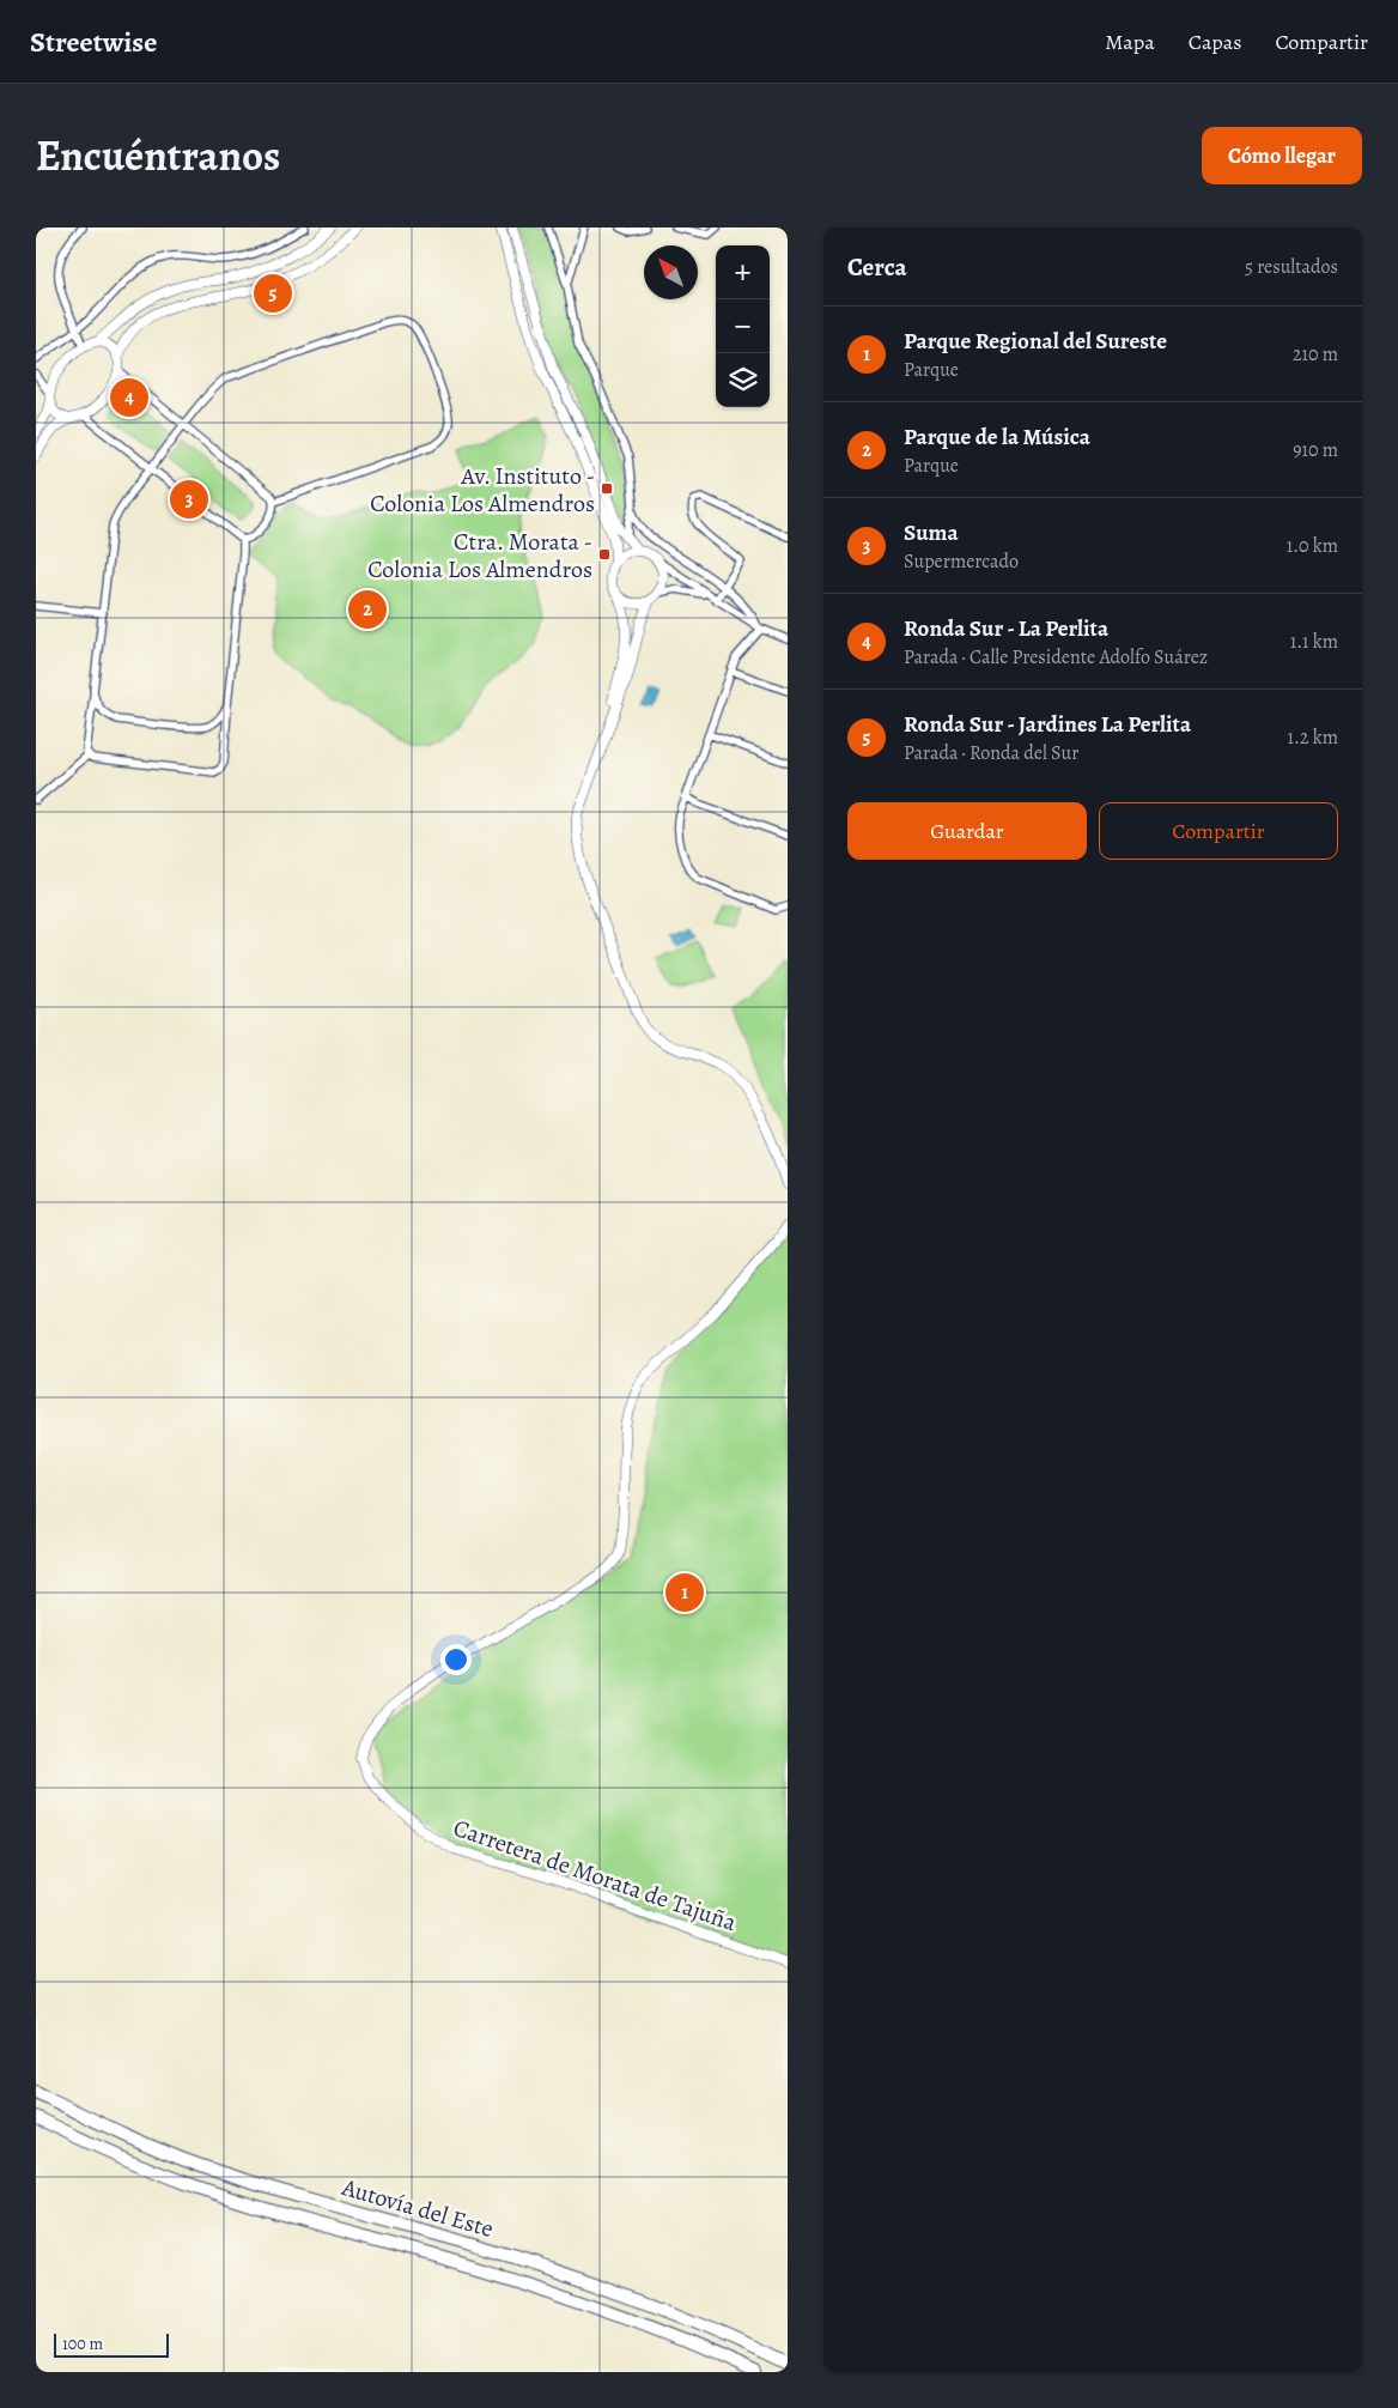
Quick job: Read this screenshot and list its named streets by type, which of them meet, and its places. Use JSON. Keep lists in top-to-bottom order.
{
  "streets": {
    "highway": ["Autovía del Este"],
    "main road": ["Carretera de Morata de Tajuña"]
  },
  "places": {
    "transit": ["Av. Instituto - Colonia Los Almendros", "Ctra. Morata - Colonia Los Almendros"]
  },
  "scale_bar": "100 m",
  "north": "top left",
  "page": {
    "header": "Streetwise",
    "nav": ["Mapa", "Capas", "Compartir"],
    "title": "Encuéntranos",
    "buttons": [
      "Cómo llegar",
      ["Guardar", "Compartir"]
    ],
    "heading": ["Cerca", "5 resultados"],
    "map_buttons": ["+", "−"],
    "pins": [
      "5",
      "4",
      "3",
      "2",
      "1"
    ],
    "list": [
      {
        "mark": "1",
        "name": "Parque Regional del Sureste",
        "note": "Parque",
        "value": "210 m"
      },
      {
        "mark": "2",
        "name": "Parque de la Música",
        "note": "Parque",
        "value": "910 m"
      },
      {
        "mark": "3",
        "name": "Suma",
        "note": "Supermercado",
        "value": "1.0 km"
      },
      {
        "mark": "4",
        "name": "Ronda Sur - La Perlita",
        "note": "Parada · Calle Presidente Adolfo Suárez",
        "value": "1.1 km"
      },
      {
        "mark": "5",
        "name": "Ronda Sur - Jardines La Perlita",
        "note": "Parada · Ronda del Sur",
        "value": "1.2 km"
      }
    ],
    "scale": "100 m"
  }
}
